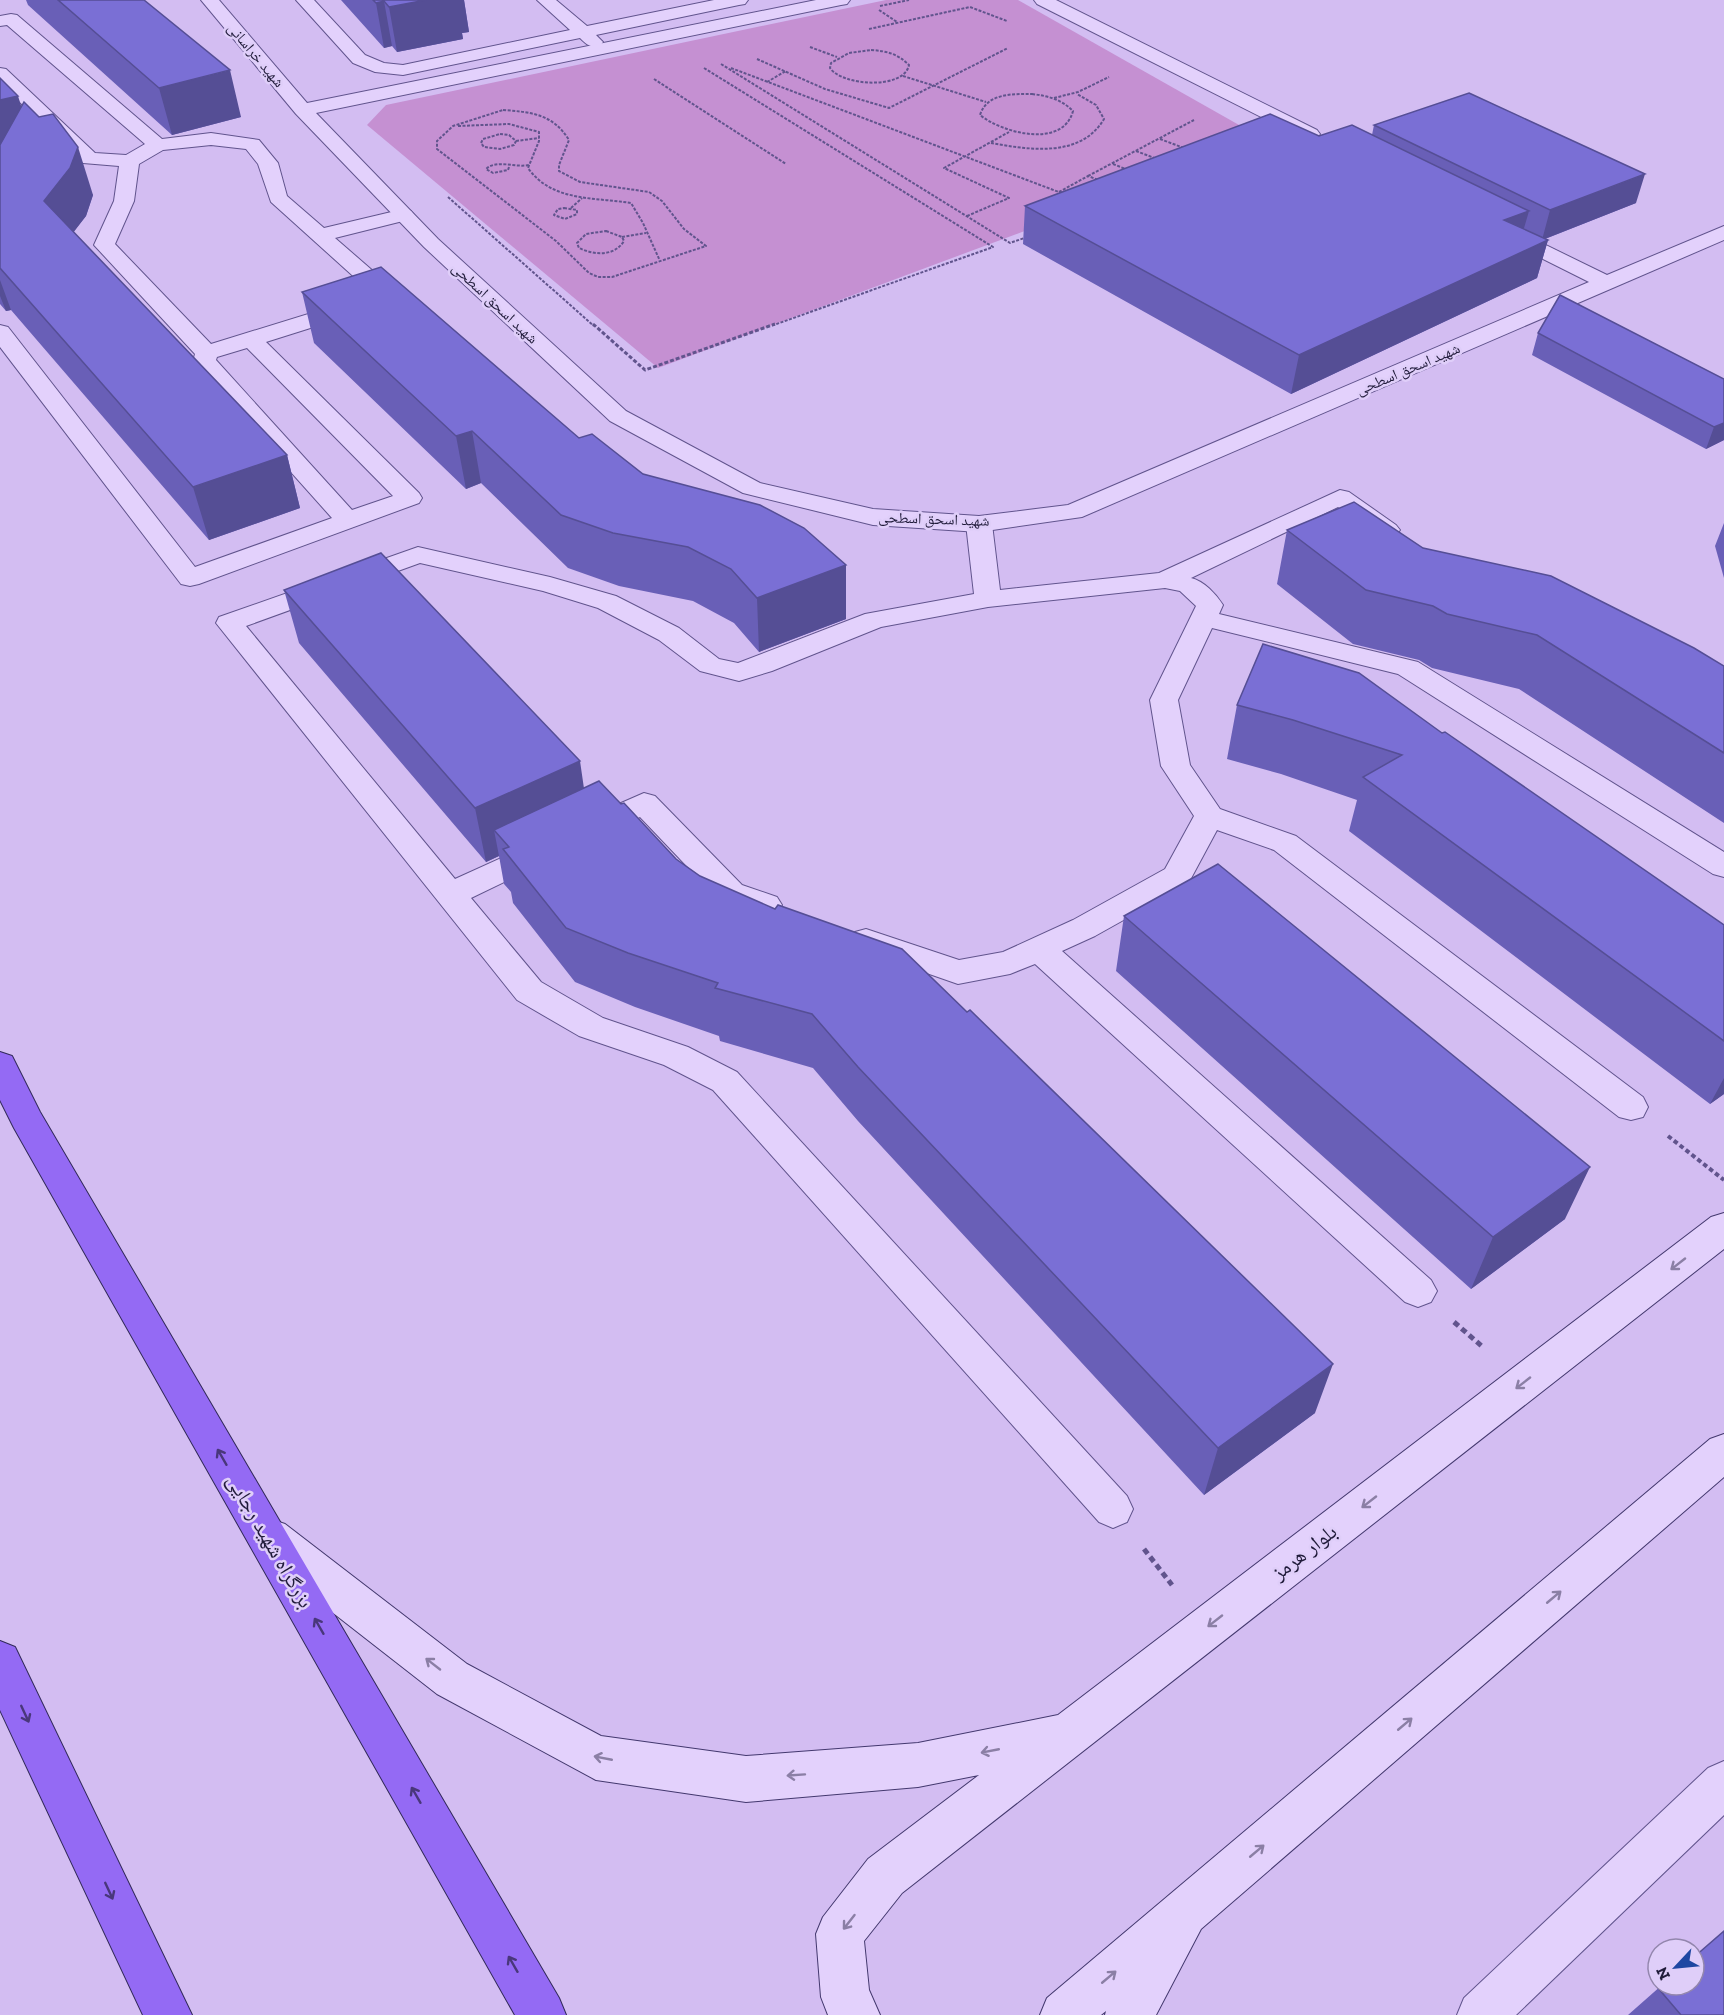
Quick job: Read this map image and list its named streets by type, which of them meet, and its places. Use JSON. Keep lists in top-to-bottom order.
{
  "streets": {
    "highway": ["بزرگراه شهید رجایی"],
    "street": ["شهید خراسانی", "شهید اسحق اسطحی", "بلوار هرمز"]
  },
  "crossings": [
    ["شهید خراسانی", "شهید اسحق اسطحی"]
  ],
  "one_way": ["بزرگراه شهید رجایی"],
  "north": "bottom left"
}
